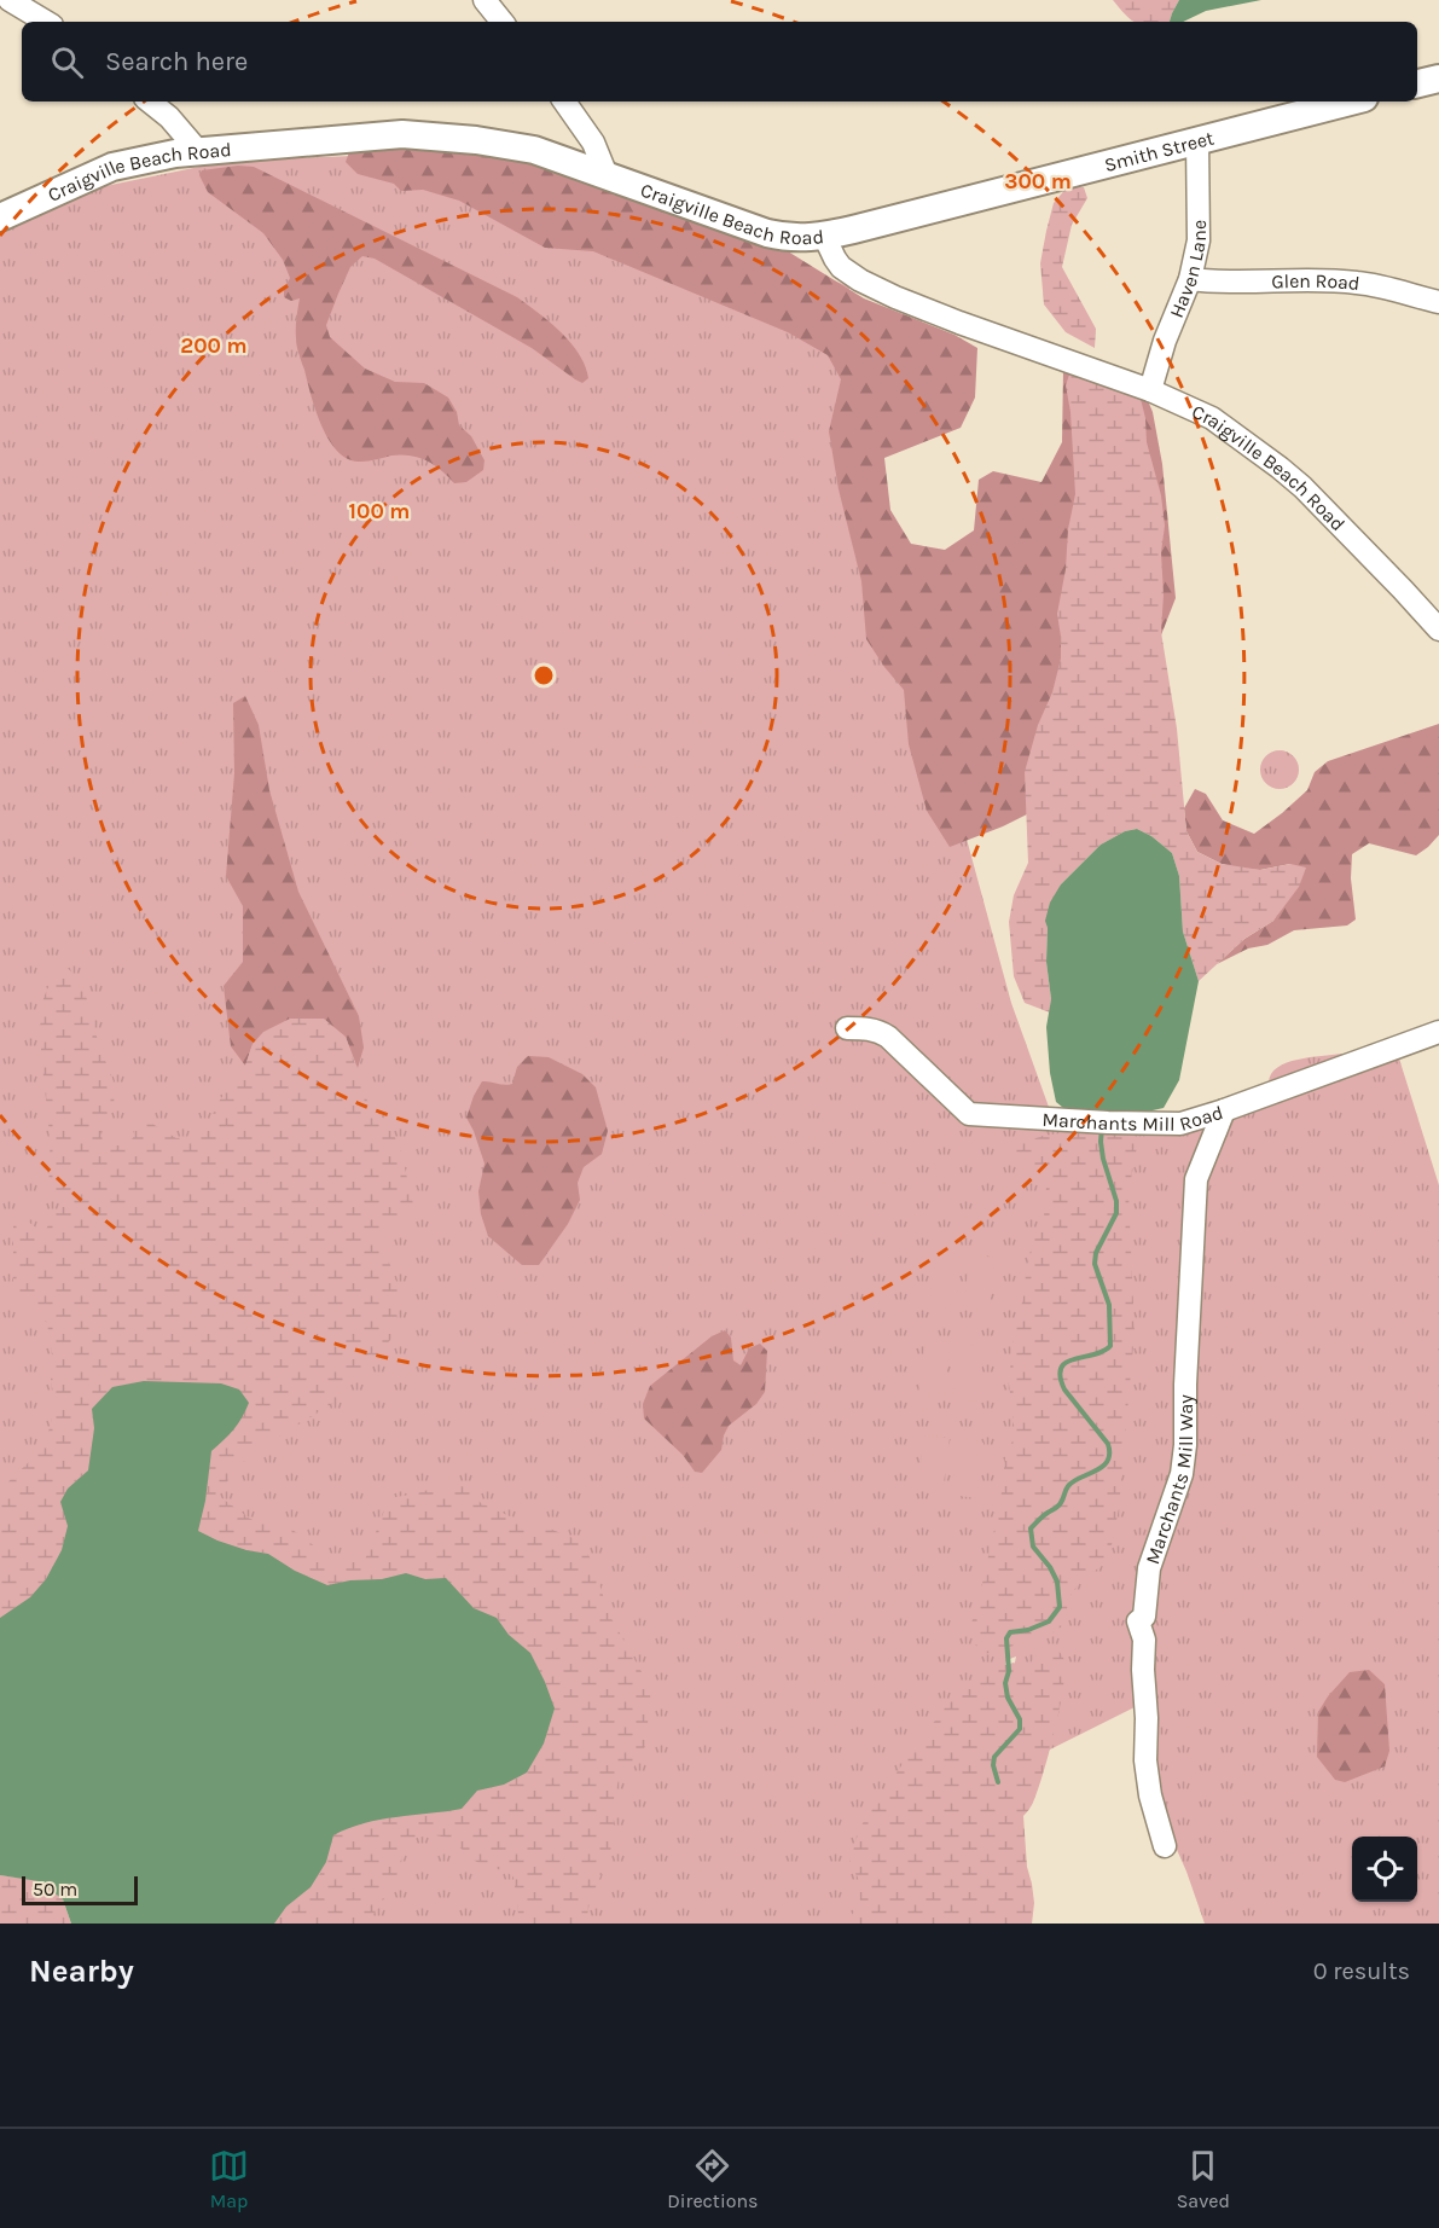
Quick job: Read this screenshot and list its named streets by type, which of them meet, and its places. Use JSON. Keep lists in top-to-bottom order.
{
  "streets": {
    "main road": ["Smith Street", "Craigville Beach Road"],
    "street": [
      "Haven Lane",
      "Glen Road",
      "Marchants Mill Road",
      "Marchants Mill Way"
    ]
  },
  "crossings": [
    ["Smith Street", "Craigville Beach Road"],
    ["Smith Street", "Haven Lane"],
    ["Craigville Beach Road", "Haven Lane"],
    ["Haven Lane", "Glen Road"],
    ["Marchants Mill Road", "Marchants Mill Way"]
  ],
  "scale_bar": "50 m",
  "page": {
    "search": "Search here",
    "scale": "50 m",
    "heading": ["Nearby", "0 results"],
    "nav": ["Map", "Directions", "Saved"]
  },
  "rings": ["300 m", "200 m", "100 m"]
}
